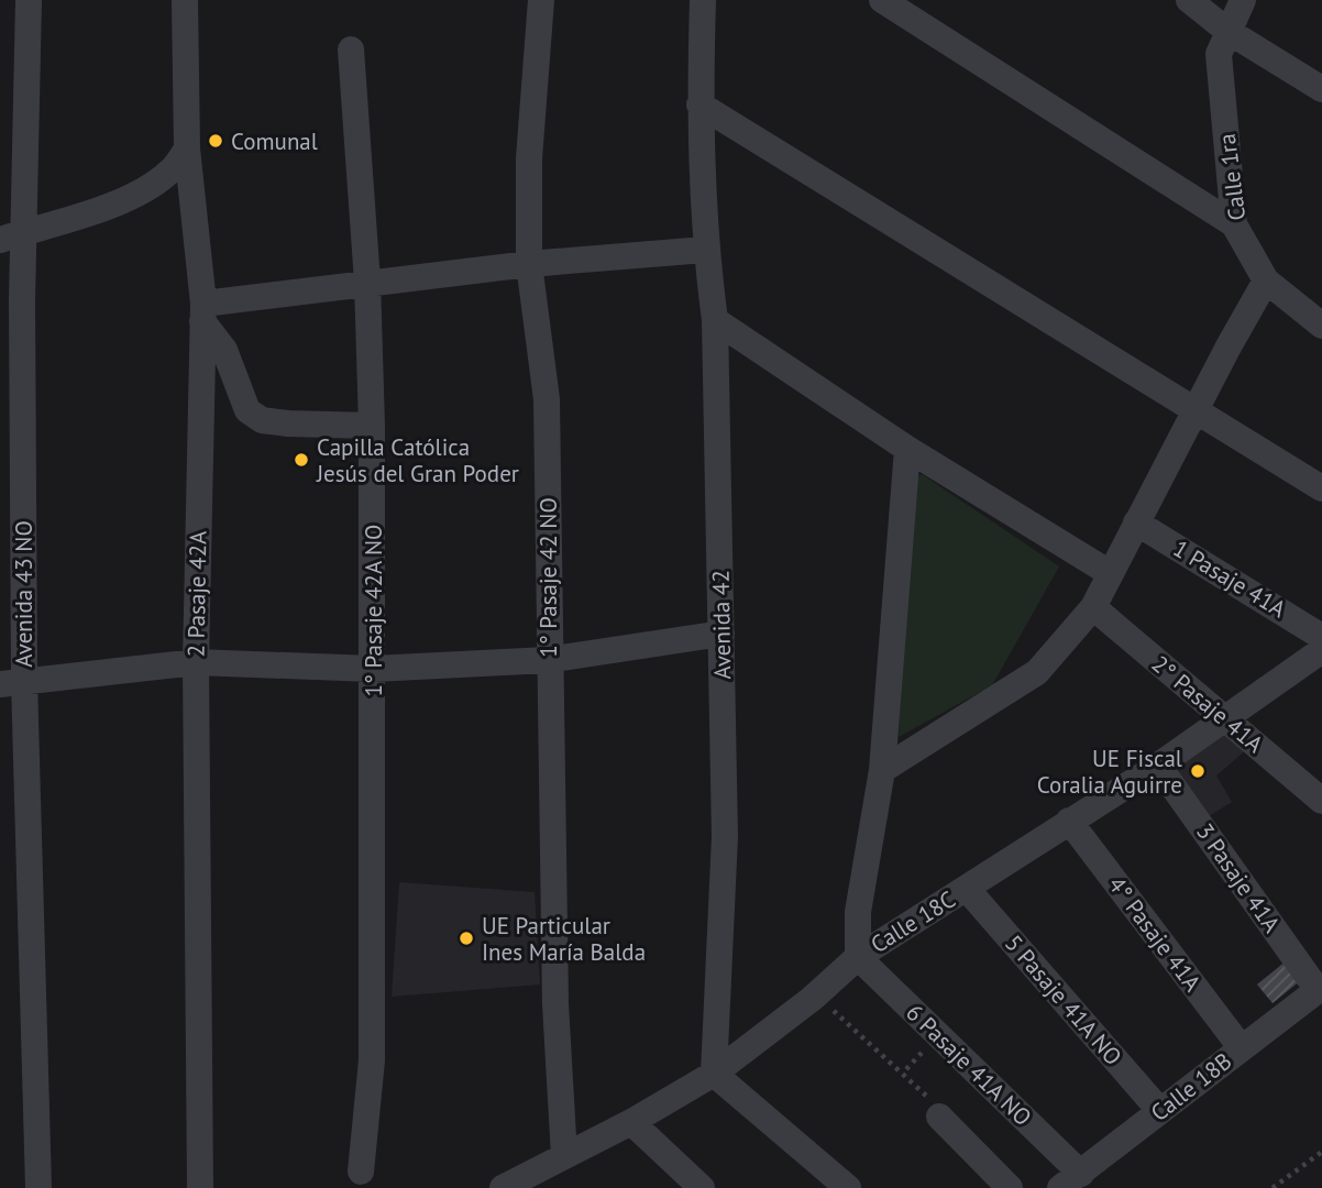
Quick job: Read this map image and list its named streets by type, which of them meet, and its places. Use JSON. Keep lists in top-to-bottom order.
{
  "streets": {
    "street": [
      "Calle 1ra",
      "1° Pasaje 42 NO",
      "1 Pasaje 41A",
      "Avenida 43 NO",
      "2 Pasaje 42A",
      "1° Pasaje 42A NO",
      "Avenida 42",
      "2° Pasaje 41A",
      "3 Pasaje 41A",
      "Calle 18C",
      "4° Pasaje 41A",
      "5 Pasaje 41A NO",
      "6 Pasaje 41A NO",
      "Calle 18B"
    ]
  },
  "crossings": [
    ["1° Pasaje 42 NO", "Calle 18C"],
    ["Avenida 42", "Calle 18C"],
    ["2° Pasaje 41A", "Calle 18C"],
    ["3 Pasaje 41A", "Calle 18C"],
    ["3 Pasaje 41A", "Calle 18B"],
    ["Calle 18C", "4° Pasaje 41A"],
    ["Calle 18C", "5 Pasaje 41A NO"],
    ["Calle 18C", "6 Pasaje 41A NO"],
    ["4° Pasaje 41A", "Calle 18B"],
    ["5 Pasaje 41A NO", "Calle 18B"],
    ["6 Pasaje 41A NO", "Calle 18B"]
  ],
  "places": [
    "Comunal",
    "Capilla Católica Jesús del Gran Poder",
    "UE Fiscal Coralia Aguirre",
    "UE Particular Ines María Balda"
  ]
}
